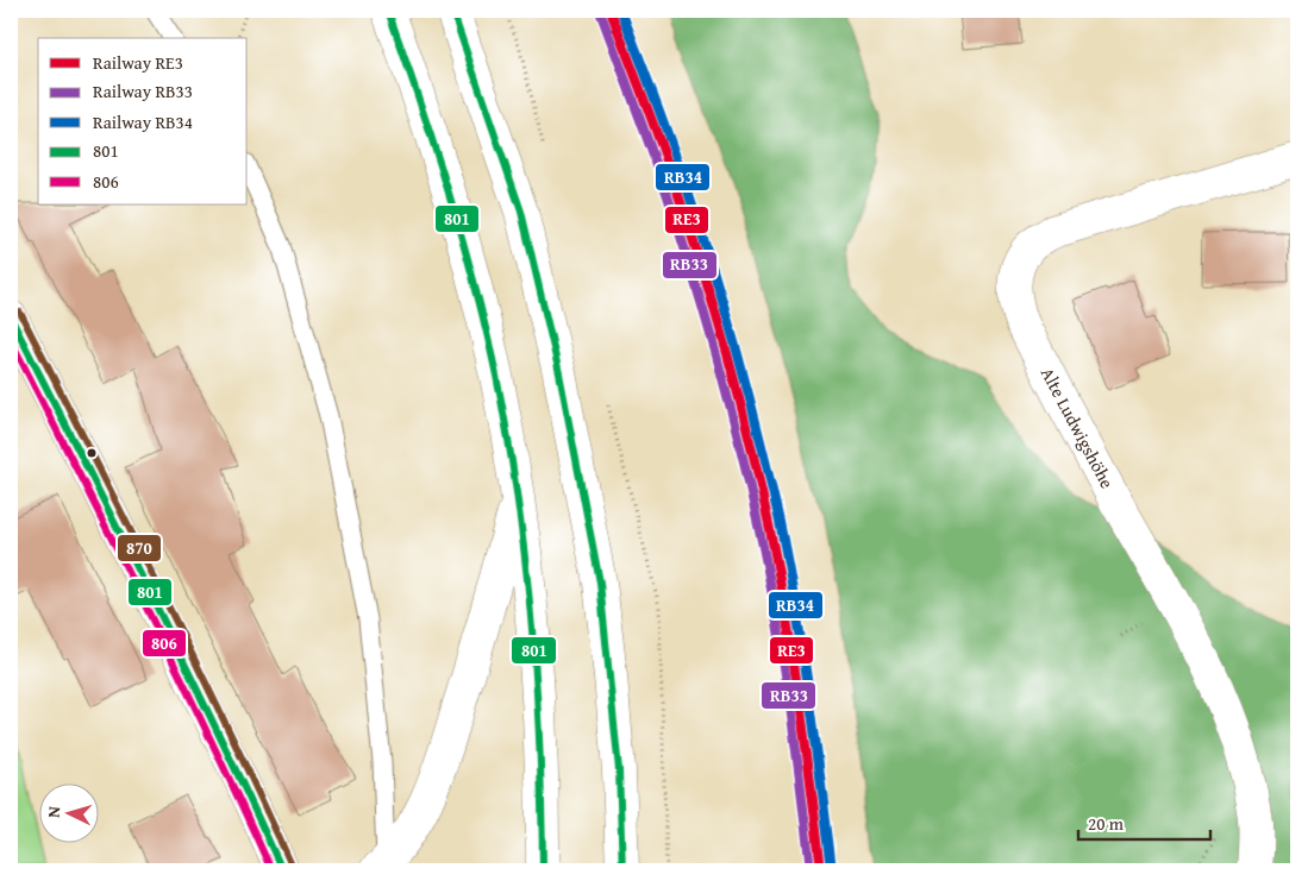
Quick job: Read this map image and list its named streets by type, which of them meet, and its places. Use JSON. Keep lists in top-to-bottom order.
{
  "streets": {
    "main road": ["Alte Ludwigshöhe"]
  },
  "lines": [
    "rail line RE3",
    "rail line RB34",
    "transit line 801",
    "rail line RB33",
    "transit line 870",
    "transit line 806"
  ],
  "legend": [
    "Railway RE3",
    "Railway RB33",
    "Railway RB34",
    "801",
    "806"
  ],
  "scale_bar": "20 m",
  "north": "left"
}
